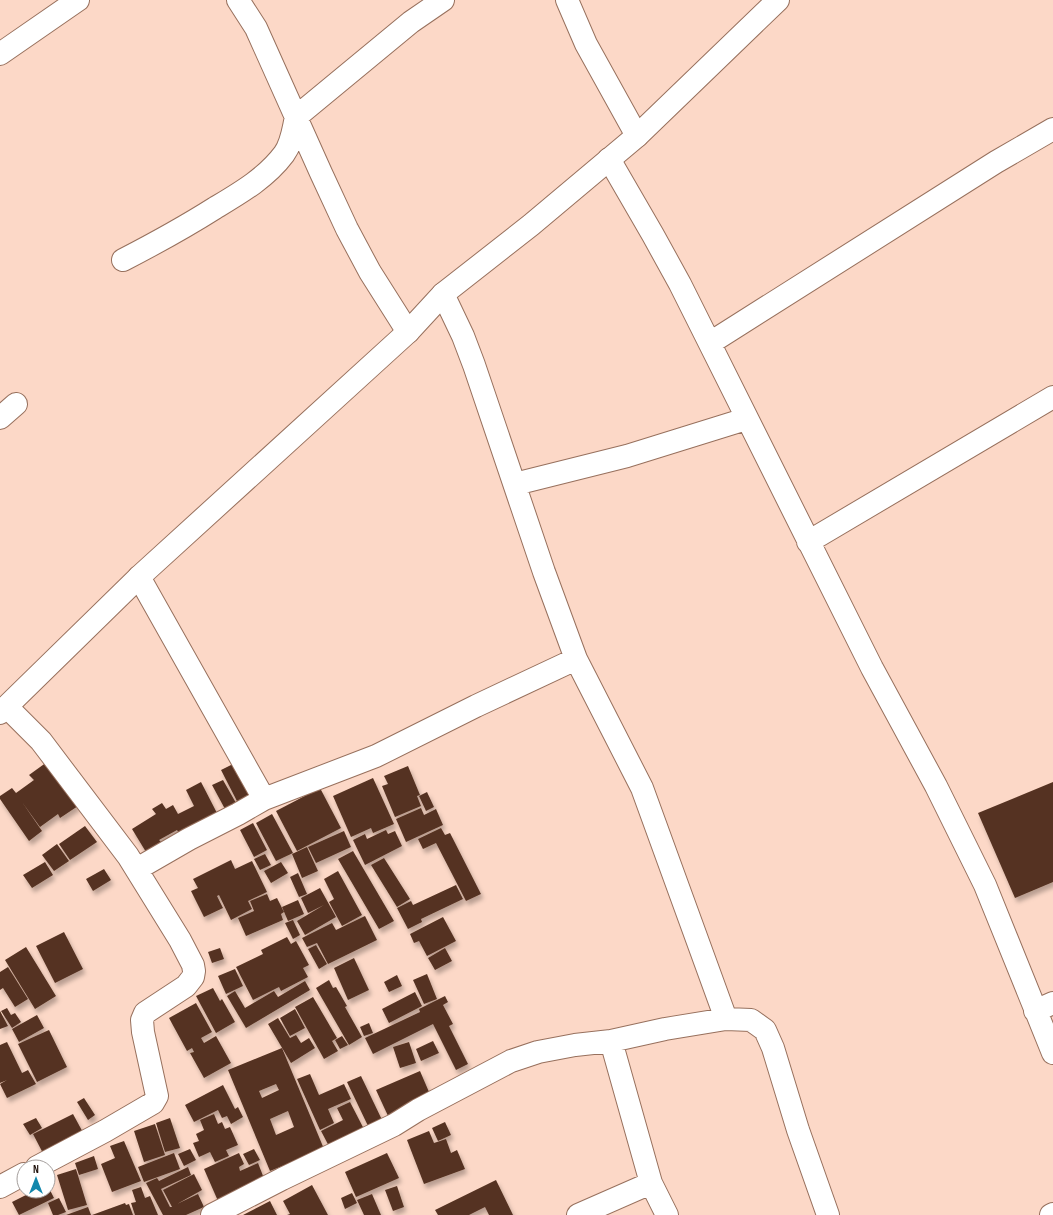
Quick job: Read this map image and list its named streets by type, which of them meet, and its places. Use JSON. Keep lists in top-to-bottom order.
{
  "north": "top"
}
